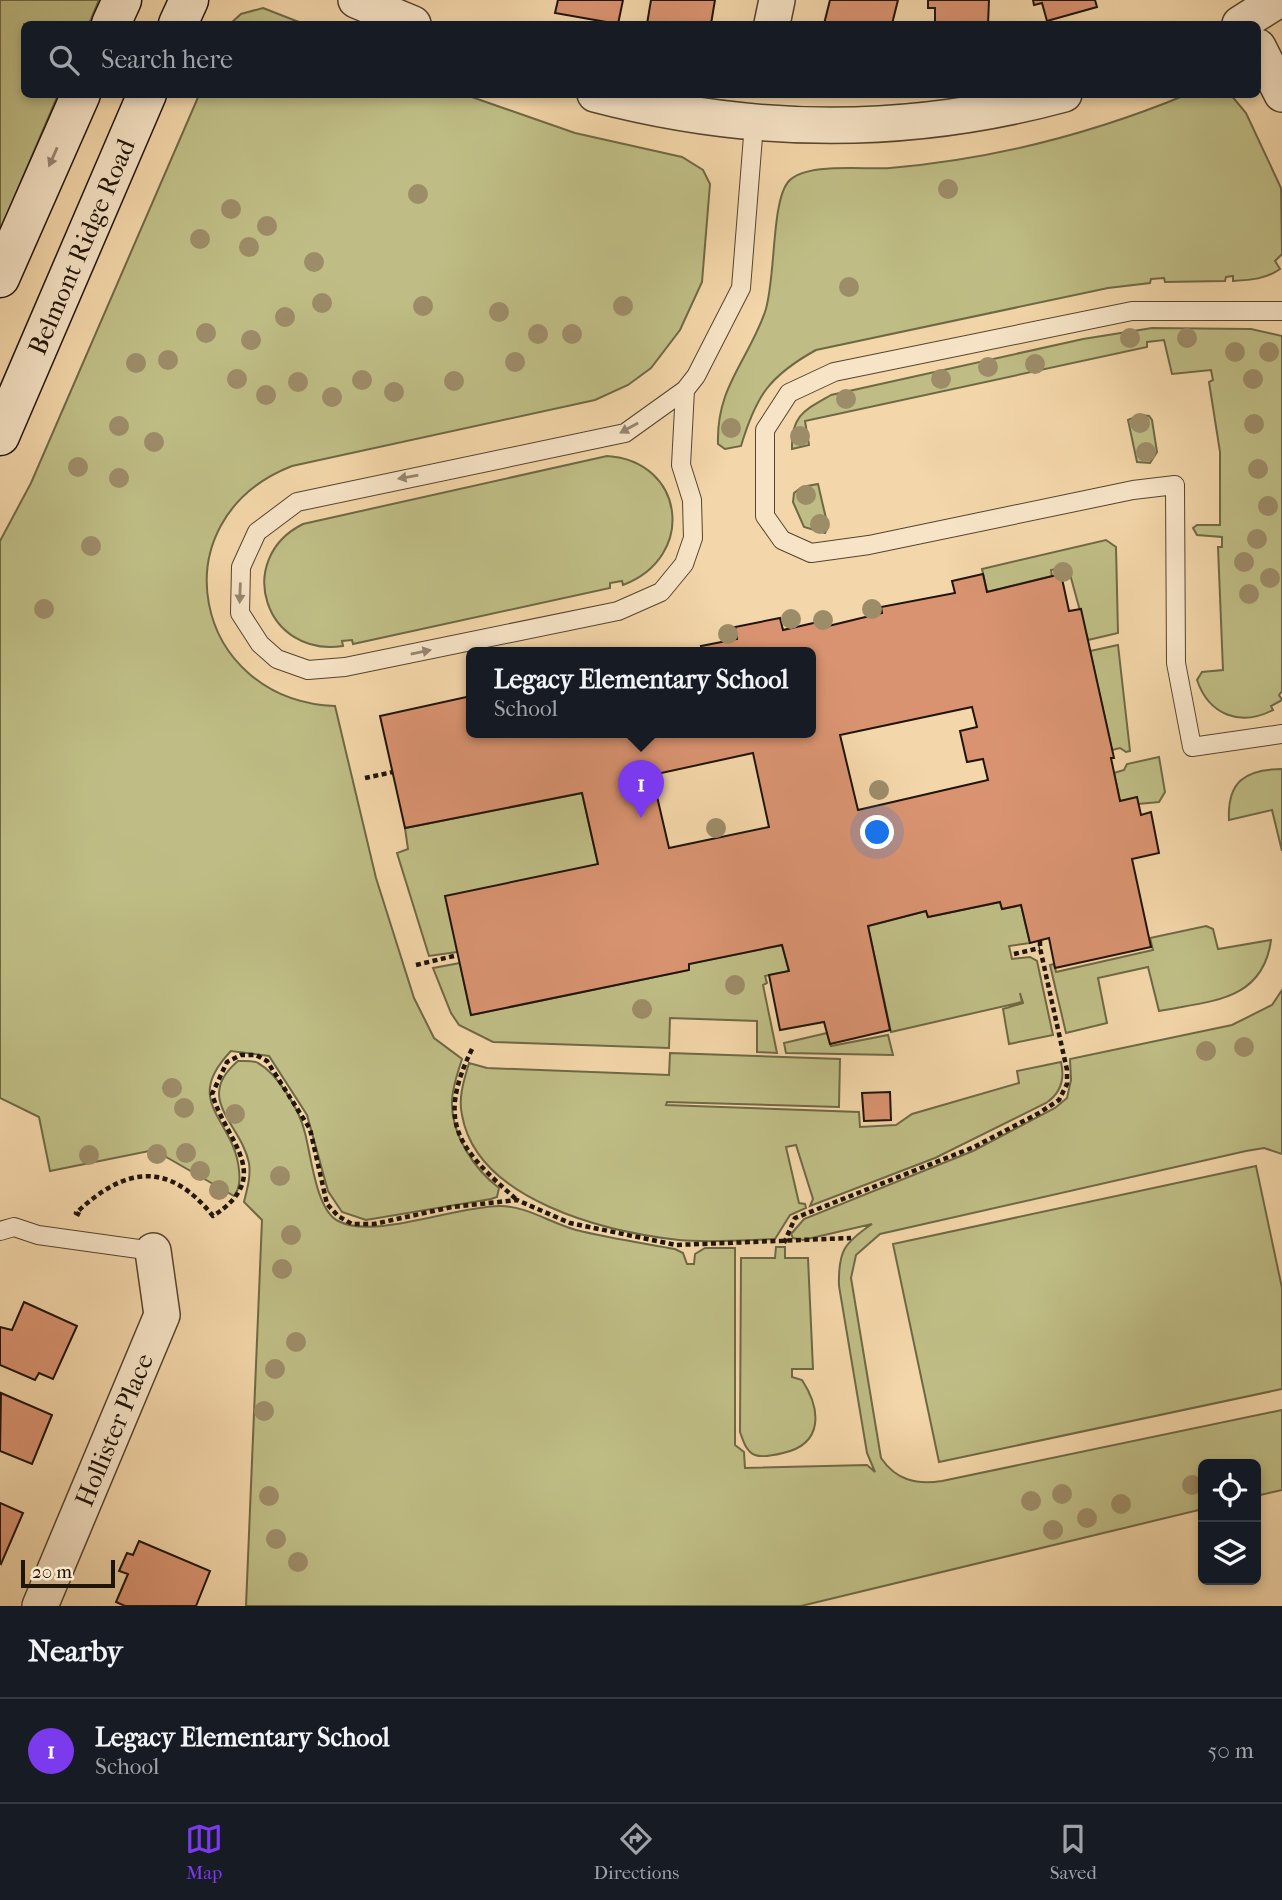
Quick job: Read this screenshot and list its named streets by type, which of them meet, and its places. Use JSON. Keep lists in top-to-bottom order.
{
  "streets": {
    "main road": ["Belmont Ridge Road"],
    "street": ["Hollister Place"]
  },
  "scale_bar": "20 m",
  "page": {
    "search": "Search here",
    "popup": ["Legacy Elementary School", "School"],
    "pins": "1",
    "scale": "20 m",
    "heading": "Nearby",
    "list": [
      {
        "mark": "1",
        "name": "Legacy Elementary School",
        "note": "School",
        "value": "50 m"
      }
    ],
    "nav": ["Map", "Directions", "Saved"]
  }
}
